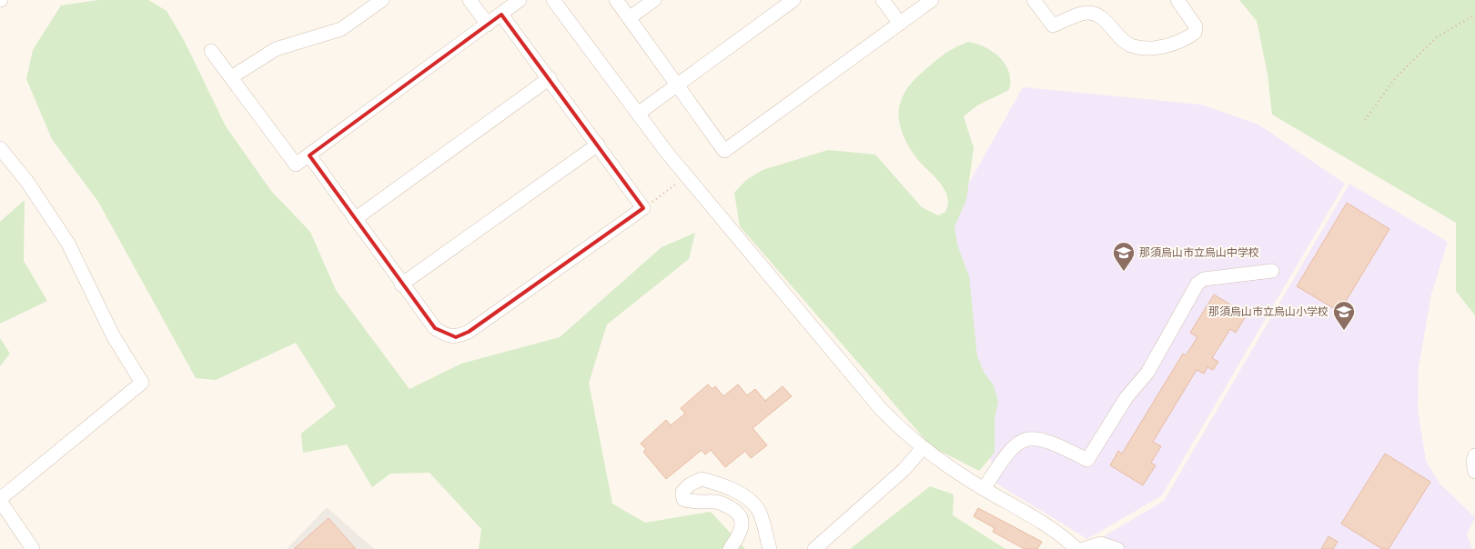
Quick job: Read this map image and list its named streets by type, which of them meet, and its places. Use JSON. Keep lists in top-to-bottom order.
{
  "places": {
    "school or university": ["那須烏山市立烏山中学校", "那須烏山市立烏山小学校"]
  }
}
